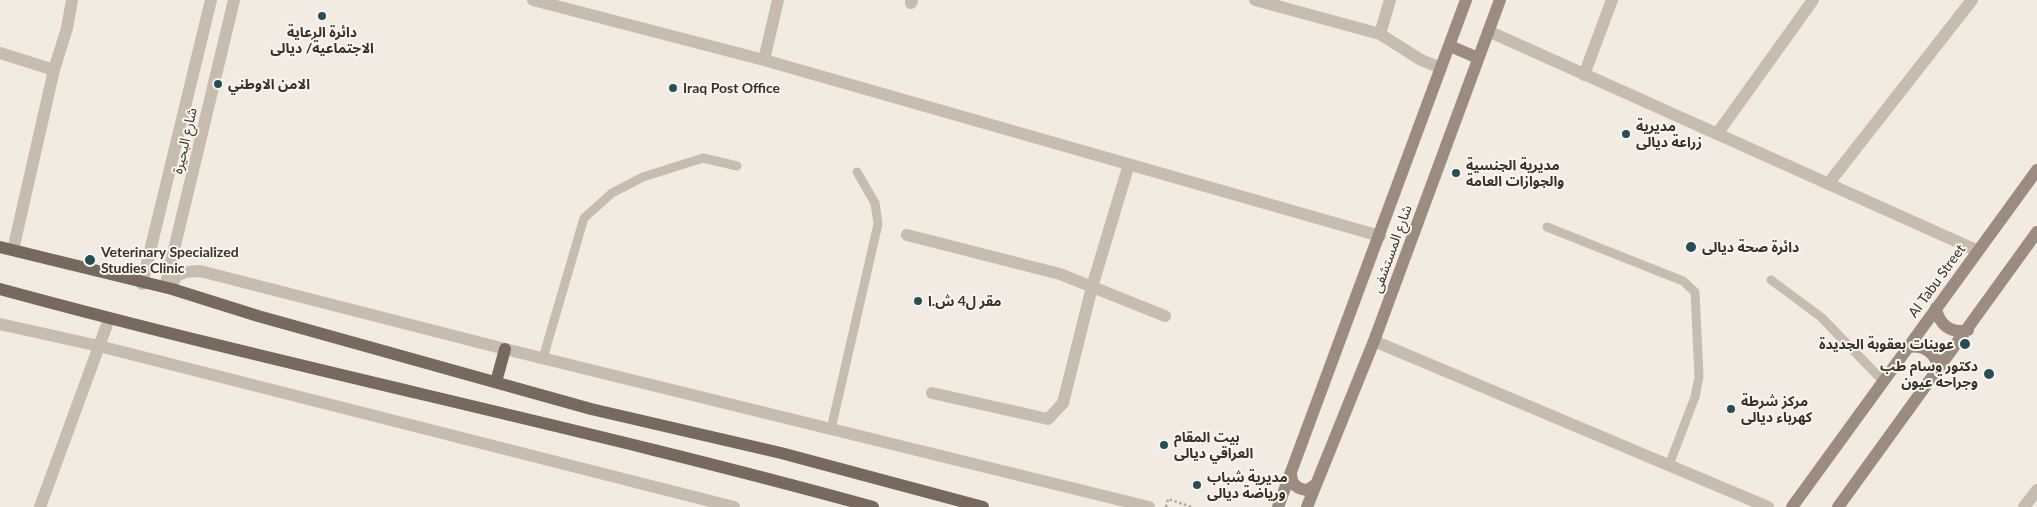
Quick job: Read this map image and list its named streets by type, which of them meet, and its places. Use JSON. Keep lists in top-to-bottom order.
{
  "streets": {
    "street": ["شارع البحيرة", "شارع المستشفى", "Al Tabu Street"]
  },
  "places": [
    "دائرة الرعاية الاجتماعية/ ديالى",
    "الامن الاوطني",
    "Iraq Post Office",
    "مديرية زراعة ديالى",
    "مديرية الجنسية والجوازات العامة",
    "دائرة صحة ديالى",
    "Veterinary Specialized Studies Clinic",
    "مقر ل4 ش.ا",
    "عوينات بعقوبة الجديدة",
    "دكتور وسام طب وجراحة عيون",
    "مركز شرطة كهرباء ديالى",
    "بيت المقام العراقي ديالى",
    "مديرية شباب ورياضة ديالى"
  ]
}
